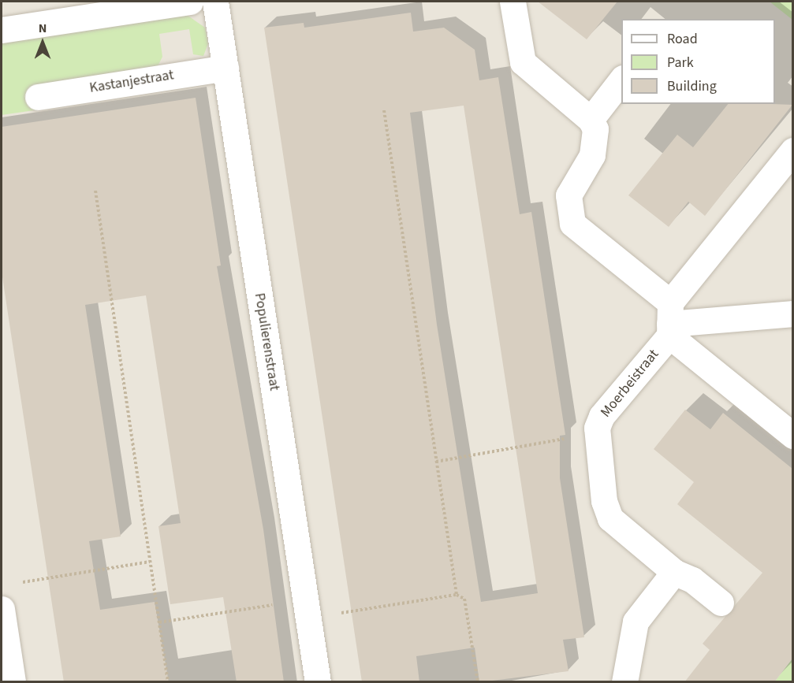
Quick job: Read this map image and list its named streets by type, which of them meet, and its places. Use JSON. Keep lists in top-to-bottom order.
{
  "streets": {
    "street": ["Kastanjestraat", "Populierenstraat", "Moerbeistraat"]
  },
  "crossings": [
    ["Kastanjestraat", "Populierenstraat"]
  ],
  "legend": ["Road", "Park", "Building"],
  "north": "top"
}
